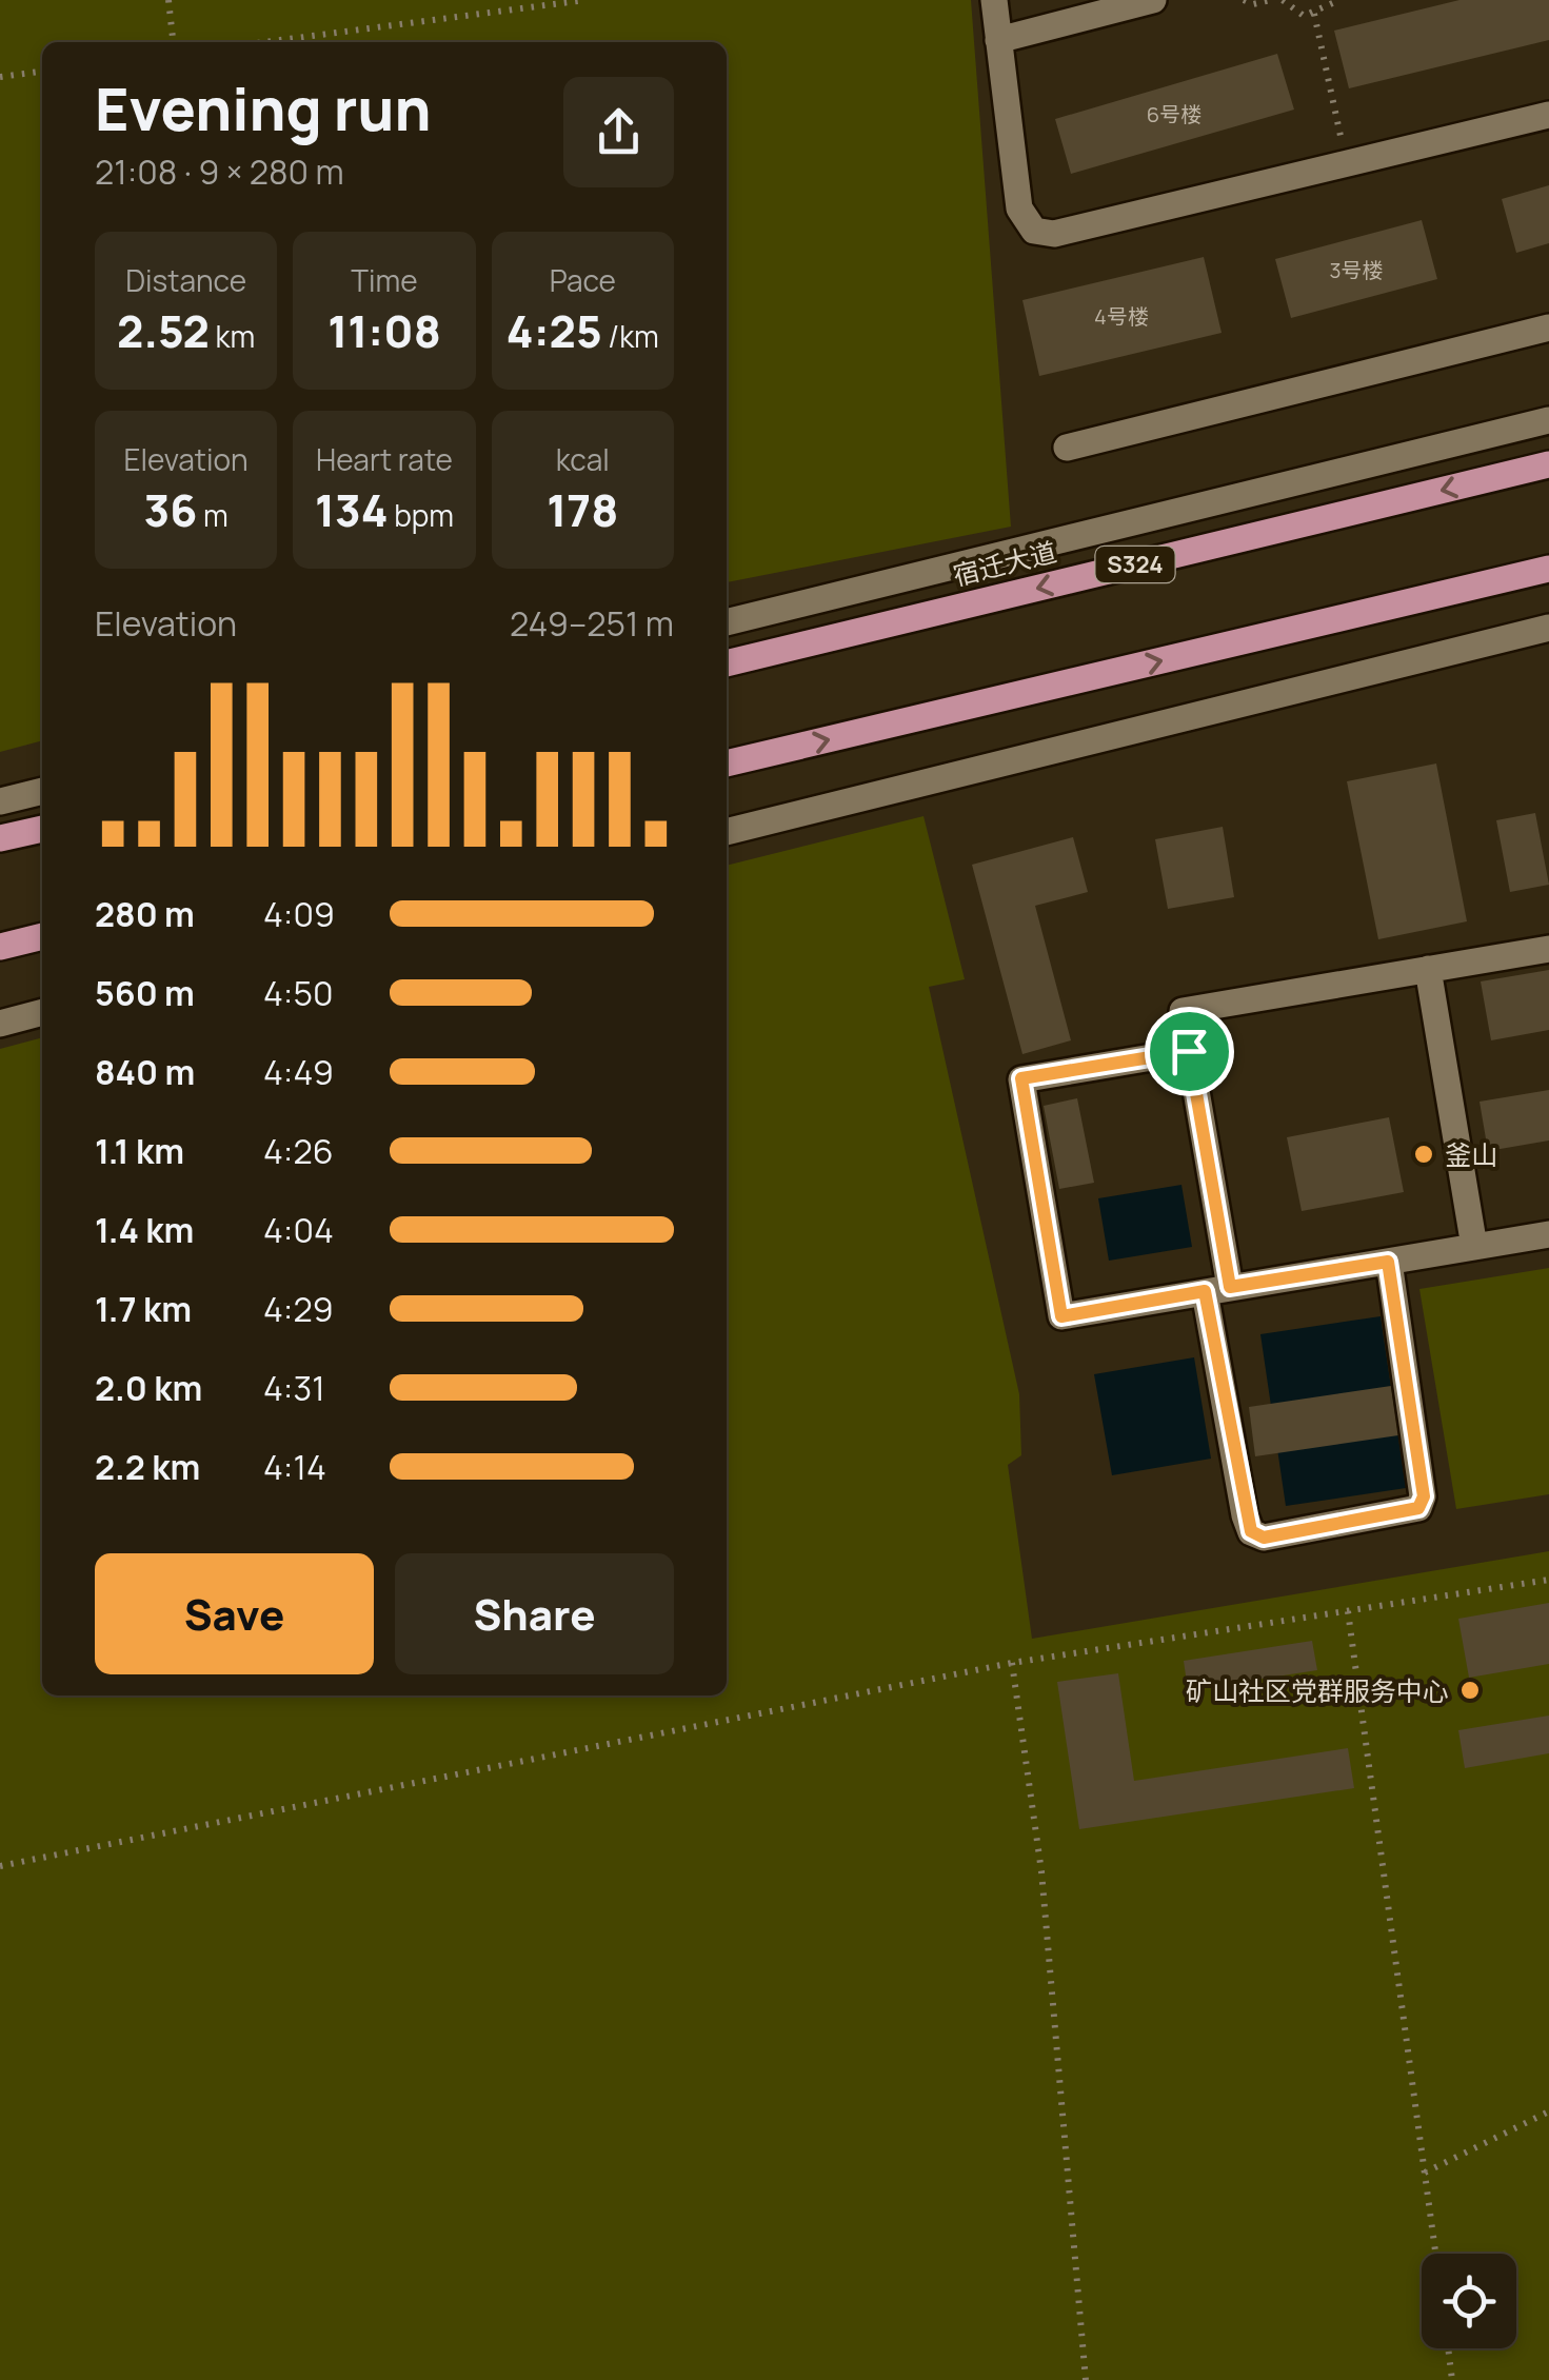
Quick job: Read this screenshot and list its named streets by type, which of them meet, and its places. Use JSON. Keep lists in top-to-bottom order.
{
  "streets": {
    "main road": ["宿迁大道", "S324"]
  },
  "places": ["釜山", "矿山社区党群服务中心"],
  "house_numbers": ["6号楼", "3号楼", "4号楼"],
  "page": {
    "heading": ["Evening run", "21:08 · 9 × 280 m"],
    "stats": [
      ["Distance", "2.52 km"],
      ["Time", "11:08"],
      ["Pace", "4:25 /km"],
      ["Elevation", "36 m"],
      ["Heart rate", "134 bpm"],
      ["kcal", "178"]
    ],
    "chart": ["Elevation", "249–251 m"],
    "list": [
      {
        "name": "280 m",
        "note": "4:09"
      },
      {
        "name": "560 m",
        "note": "4:50"
      },
      {
        "name": "840 m",
        "note": "4:49"
      },
      {
        "name": "1.1 km",
        "note": "4:26"
      },
      {
        "name": "1.4 km",
        "note": "4:04"
      },
      {
        "name": "1.7 km",
        "note": "4:29"
      },
      {
        "name": "2.0 km",
        "note": "4:31"
      },
      {
        "name": "2.2 km",
        "note": "4:14"
      }
    ],
    "buttons": ["Save", "Share"]
  }
}
